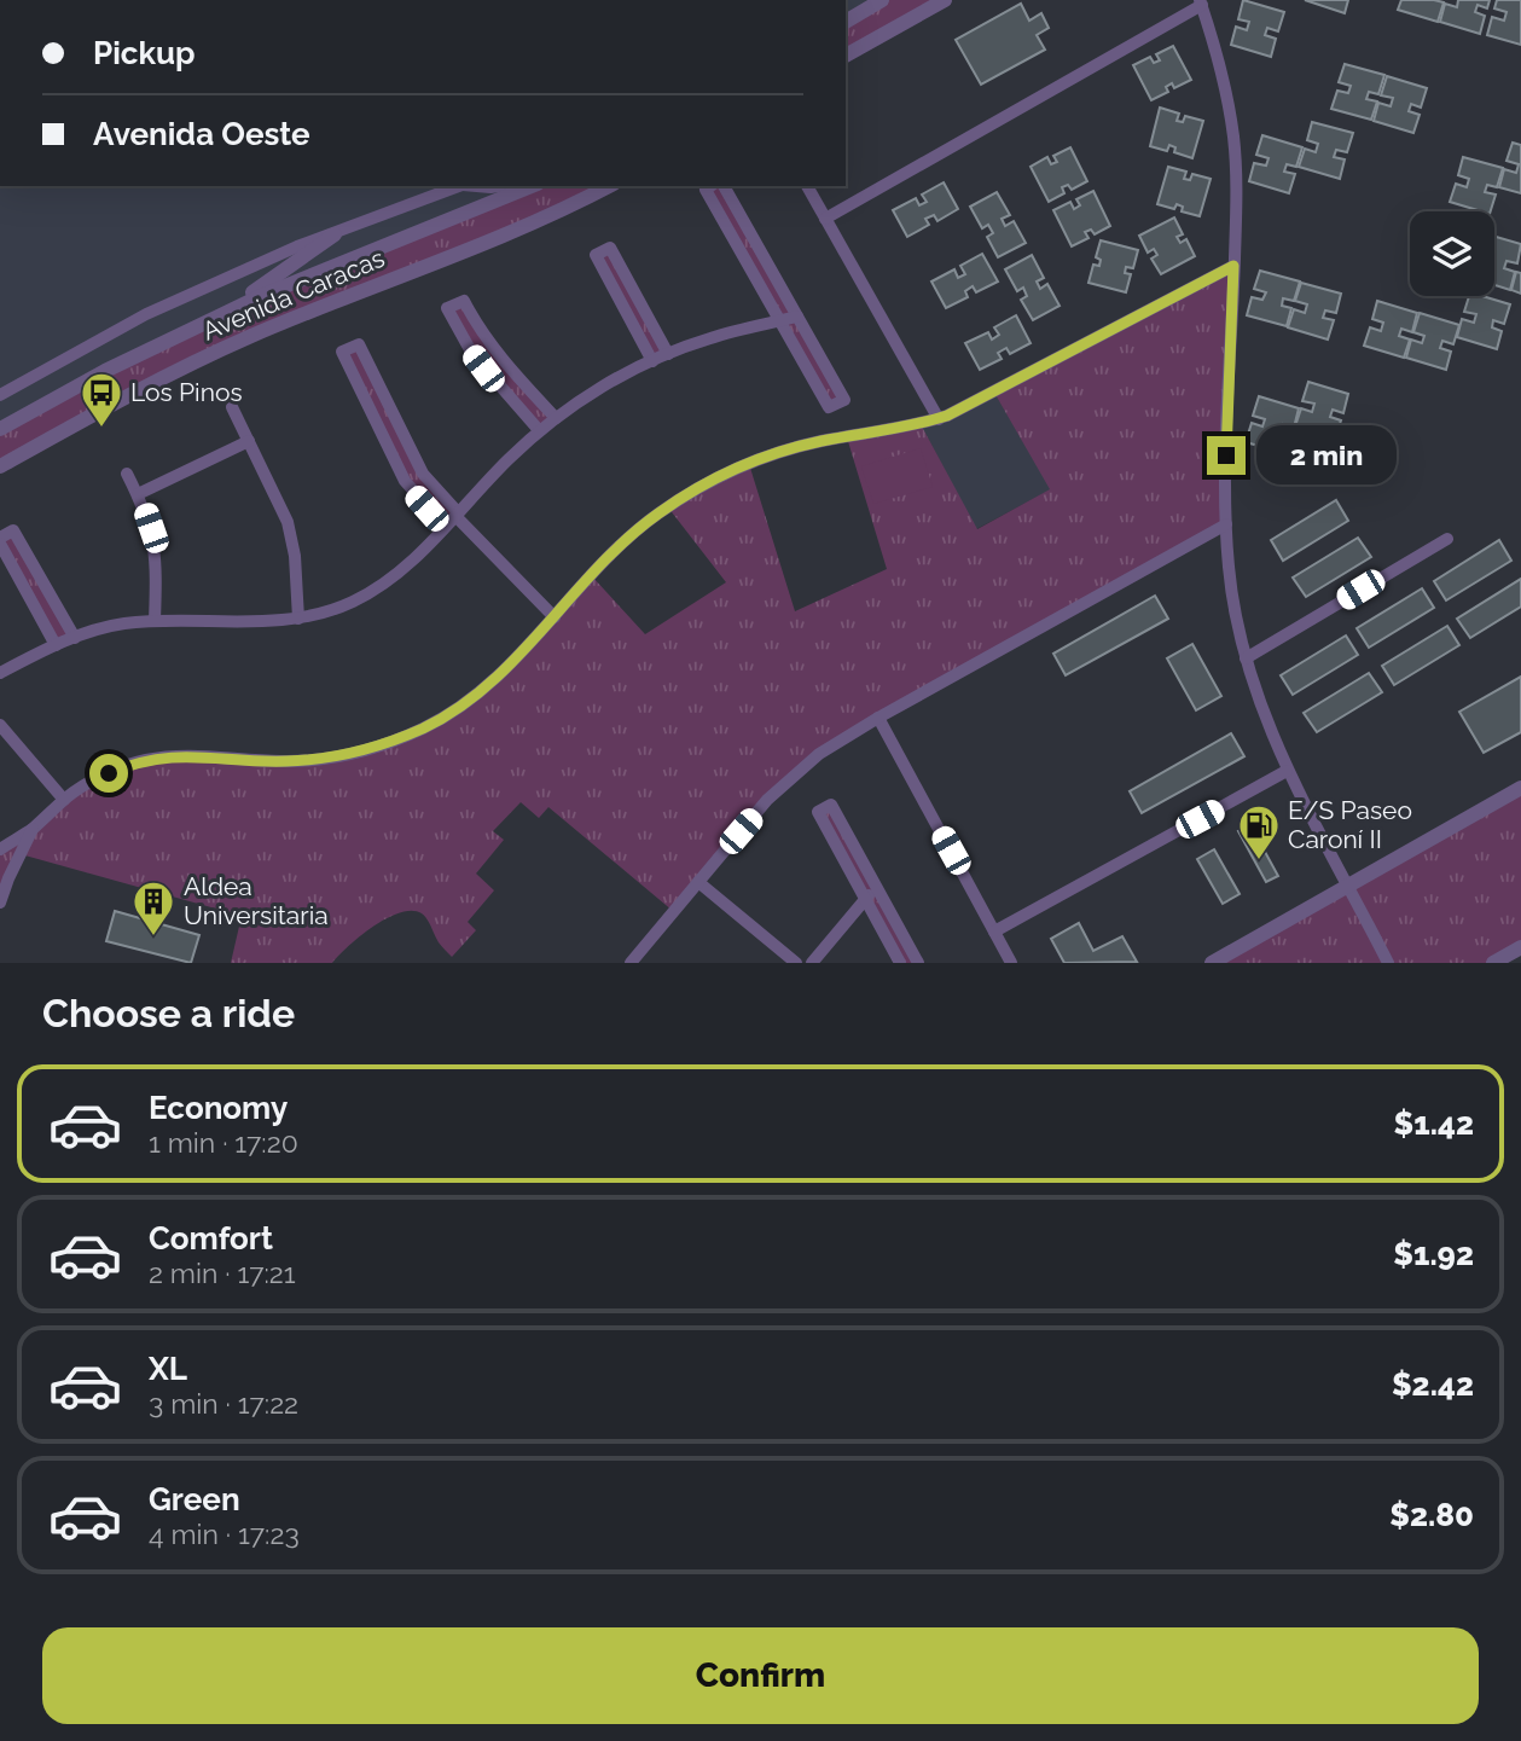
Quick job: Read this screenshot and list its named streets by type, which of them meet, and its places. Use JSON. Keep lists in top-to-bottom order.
{
  "streets": {
    "street": ["Avenida Caracas"]
  },
  "places": {
    "bus stop": ["Los Pinos"],
    "fuel station": ["E/S Paseo Caroní II"],
    "building": ["Aldea Universitaria"]
  },
  "page": {
    "banner": ["Pickup", "Avenida Oeste"],
    "bubble": "2 min",
    "heading": "Choose a ride",
    "list": [
      {
        "name": "Economy",
        "note": "1 min · 17:20",
        "value": "$1.42"
      },
      {
        "name": "Comfort",
        "note": "2 min · 17:21",
        "value": "$1.92"
      },
      {
        "name": "XL",
        "note": "3 min · 17:22",
        "value": "$2.42"
      },
      {
        "name": "Green",
        "note": "4 min · 17:23",
        "value": "$2.80"
      }
    ],
    "buttons": "Confirm"
  }
}
